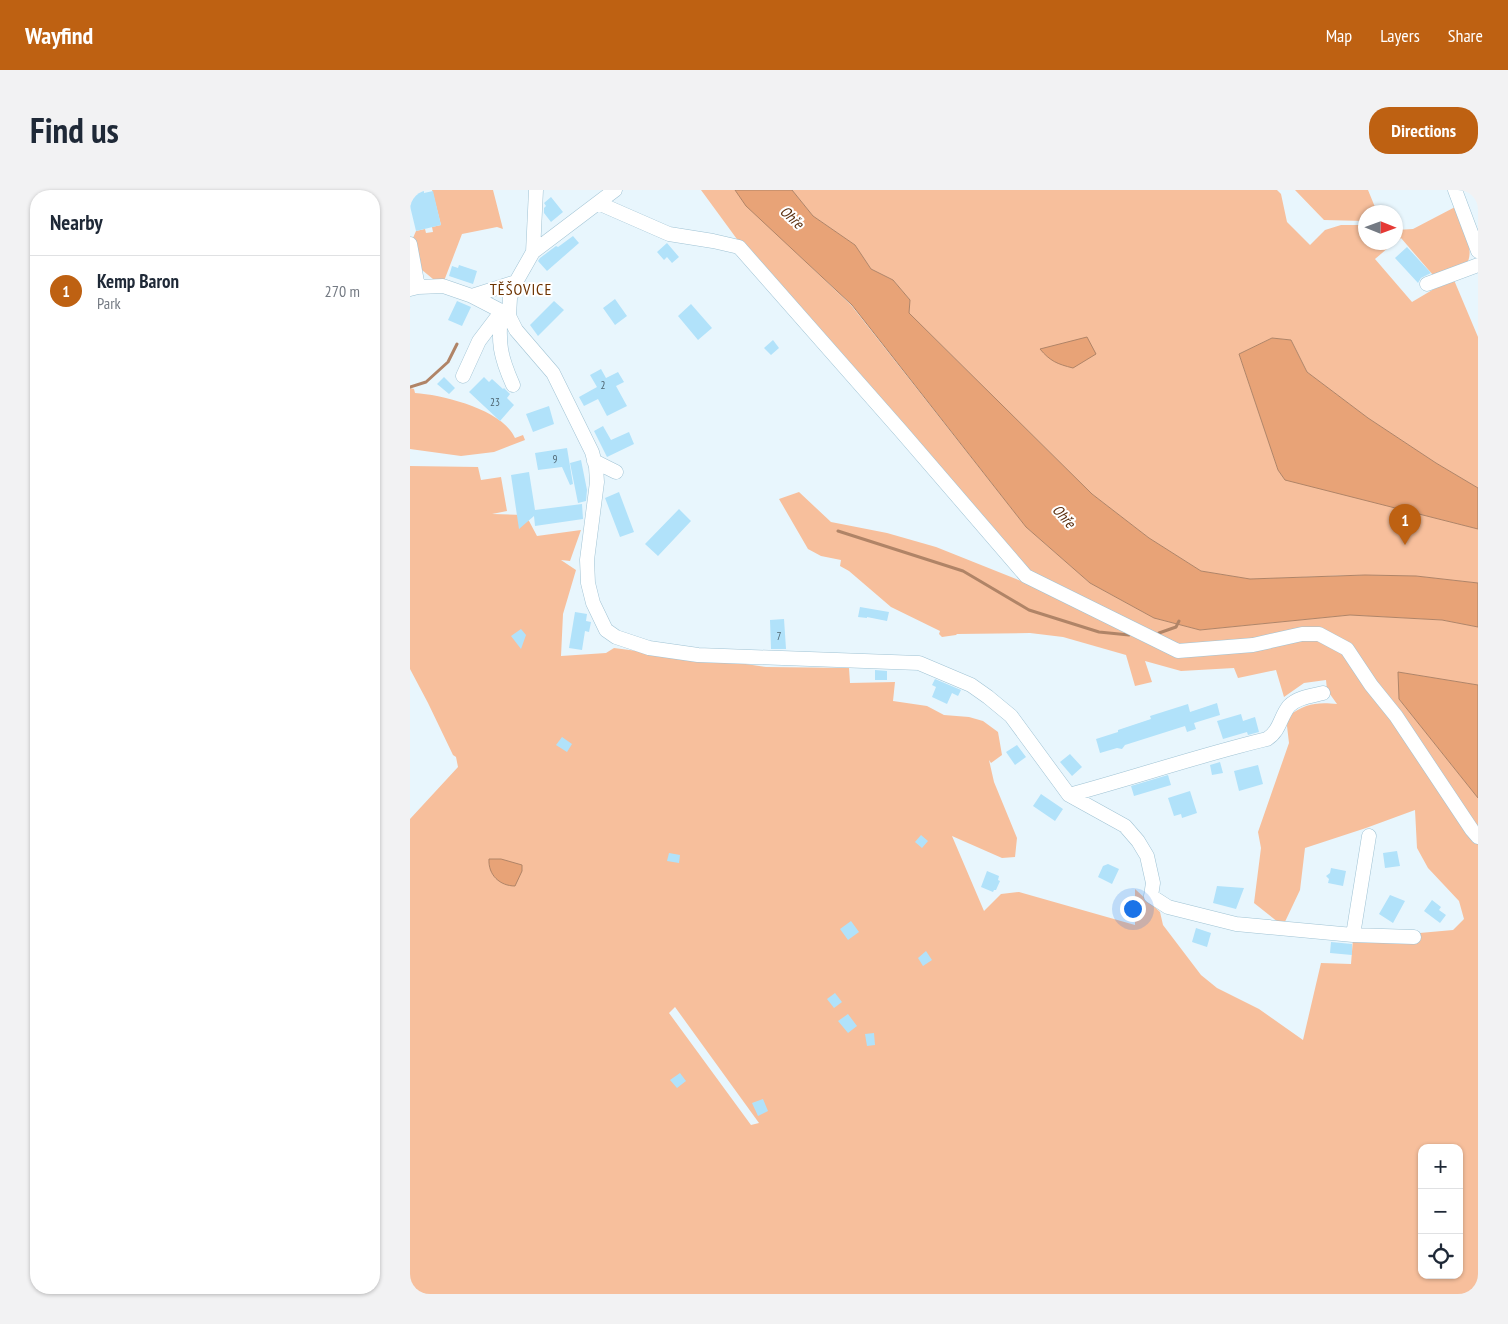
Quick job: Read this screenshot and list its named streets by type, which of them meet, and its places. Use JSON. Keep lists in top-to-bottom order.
{
  "districts": ["TĚŠOVICE"],
  "water": ["Ohře"],
  "house_numbers": [
    "2",
    "23",
    "9",
    "7"
  ],
  "north": "right",
  "page": {
    "header": "Wayfind",
    "nav": ["Map", "Layers", "Share"],
    "title": "Find us",
    "buttons": "Directions",
    "heading": "Nearby",
    "list": [
      {
        "mark": "1",
        "name": "Kemp Baron",
        "note": "Park",
        "value": "270 m"
      }
    ],
    "pins": "1",
    "map_buttons": ["+", "−"]
  }
}
